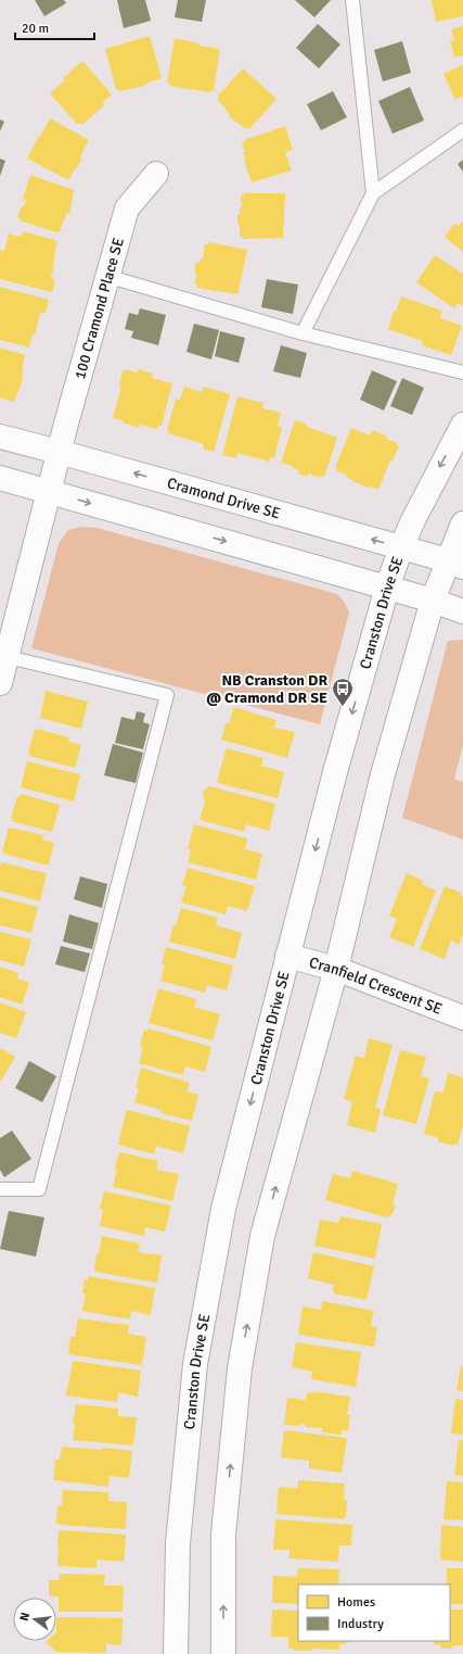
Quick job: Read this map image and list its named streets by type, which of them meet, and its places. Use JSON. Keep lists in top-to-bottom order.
{
  "streets": {
    "street": [
      "100 Cramond Place SE",
      "Cramond Drive SE",
      "Cranston Drive SE",
      "Cranfield Crescent SE"
    ]
  },
  "crossings": [
    ["100 Cramond Place SE", "Cramond Drive SE"],
    ["Cramond Drive SE", "Cranston Drive SE"],
    ["Cranston Drive SE", "Cranfield Crescent SE"]
  ],
  "places": {
    "bus stop": ["NB Cranston DR @ Cramond DR SE"]
  },
  "legend": ["Homes", "Industry"],
  "scale_bar": "20 m",
  "north": "left"
}
